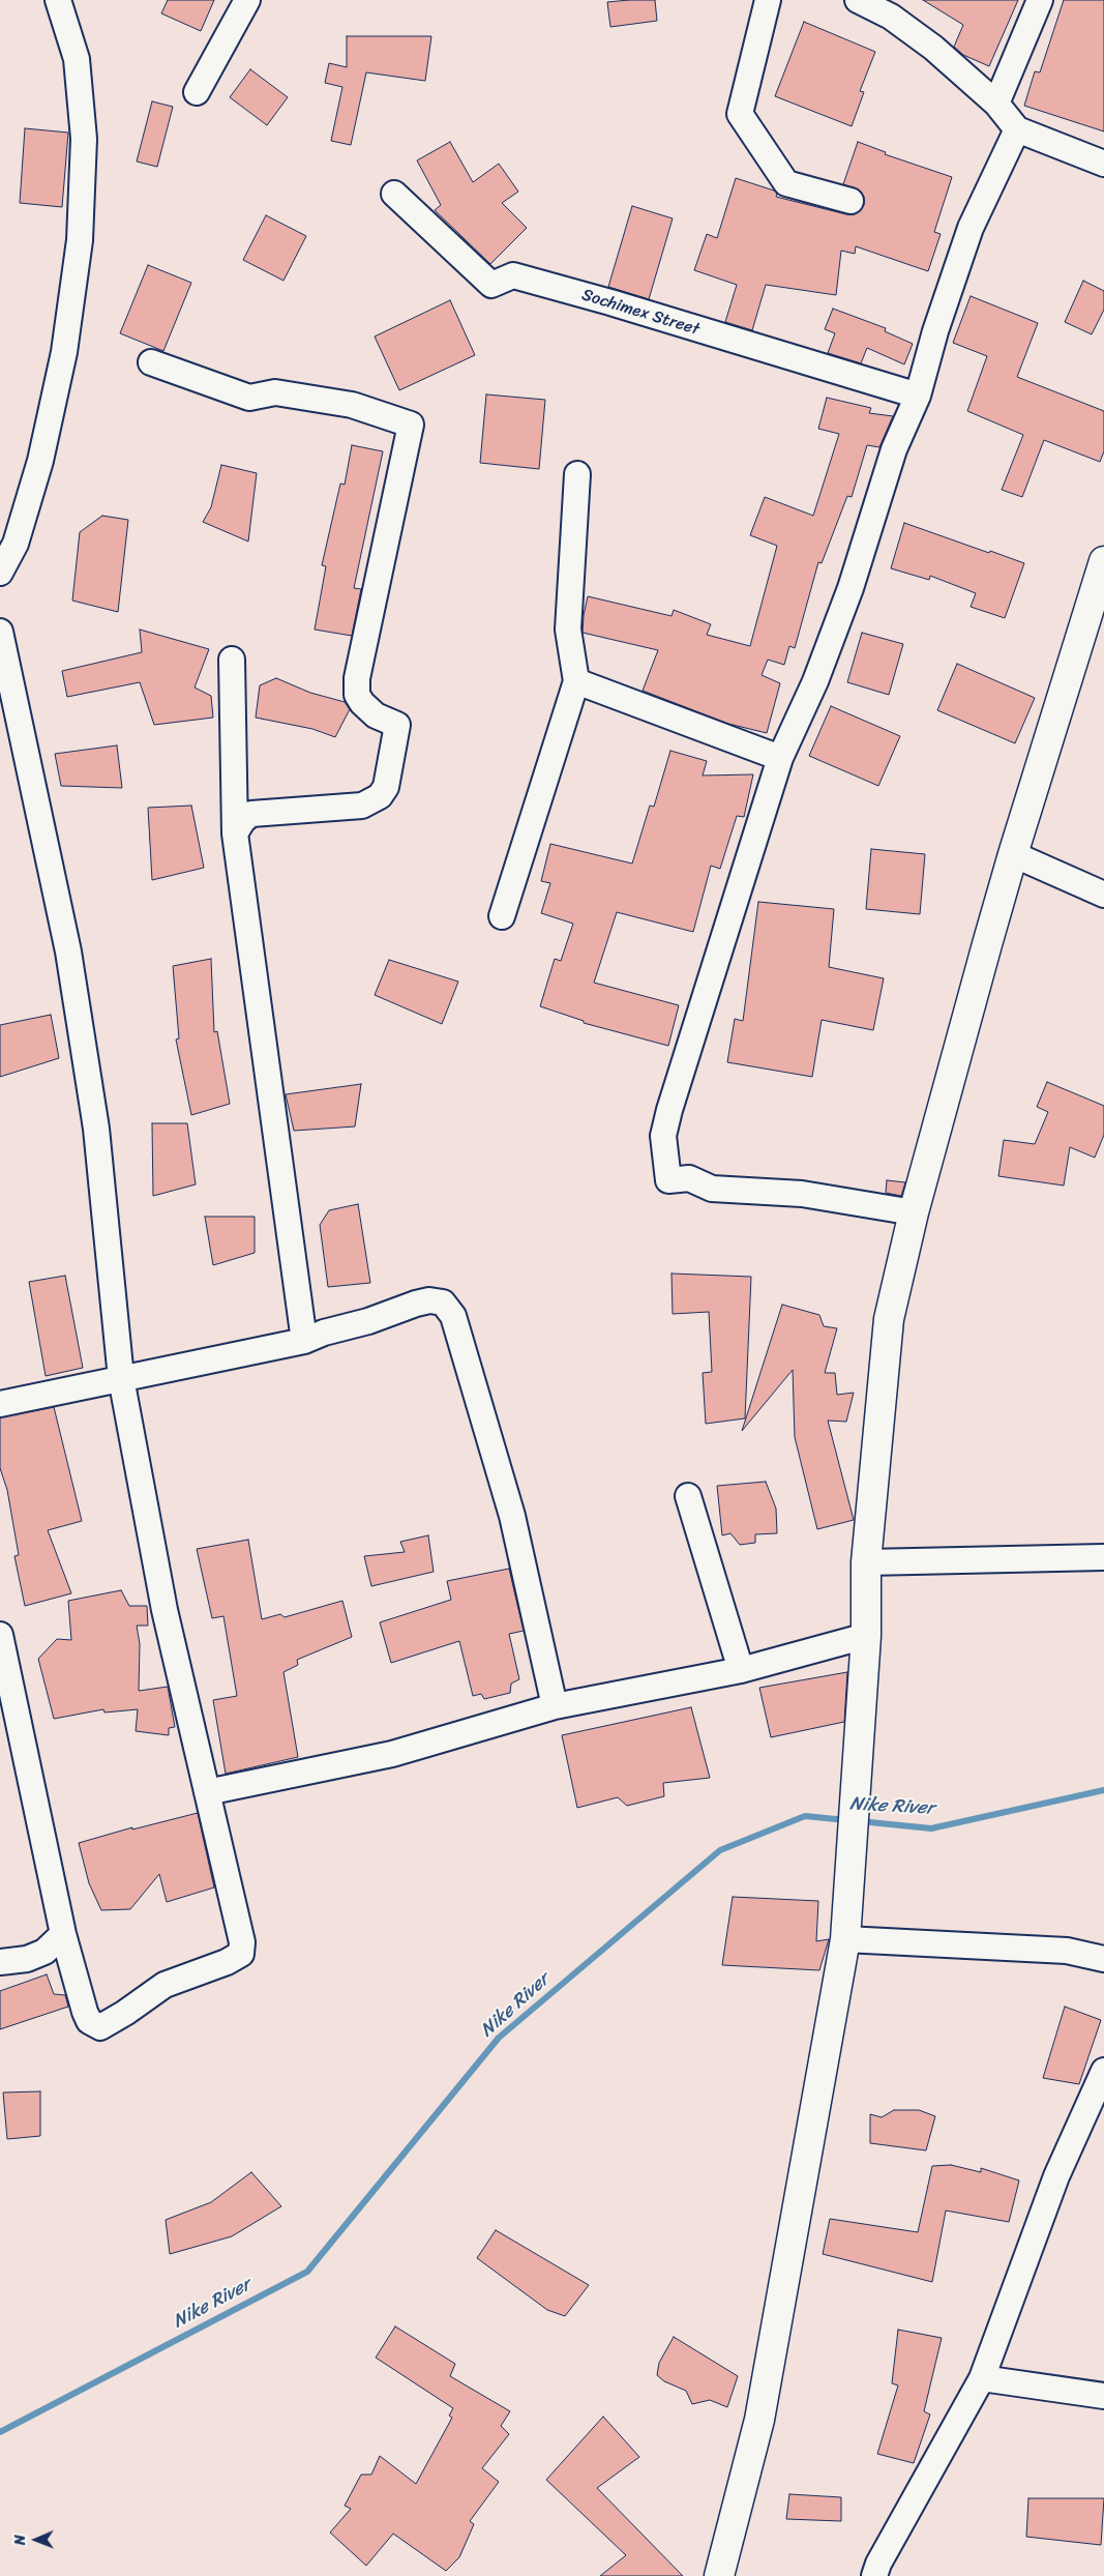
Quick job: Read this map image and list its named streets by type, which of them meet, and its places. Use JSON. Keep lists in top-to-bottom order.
{
  "streets": {
    "street": ["Sochimex Street"]
  },
  "water": ["Nike River"],
  "north": "left"
}
